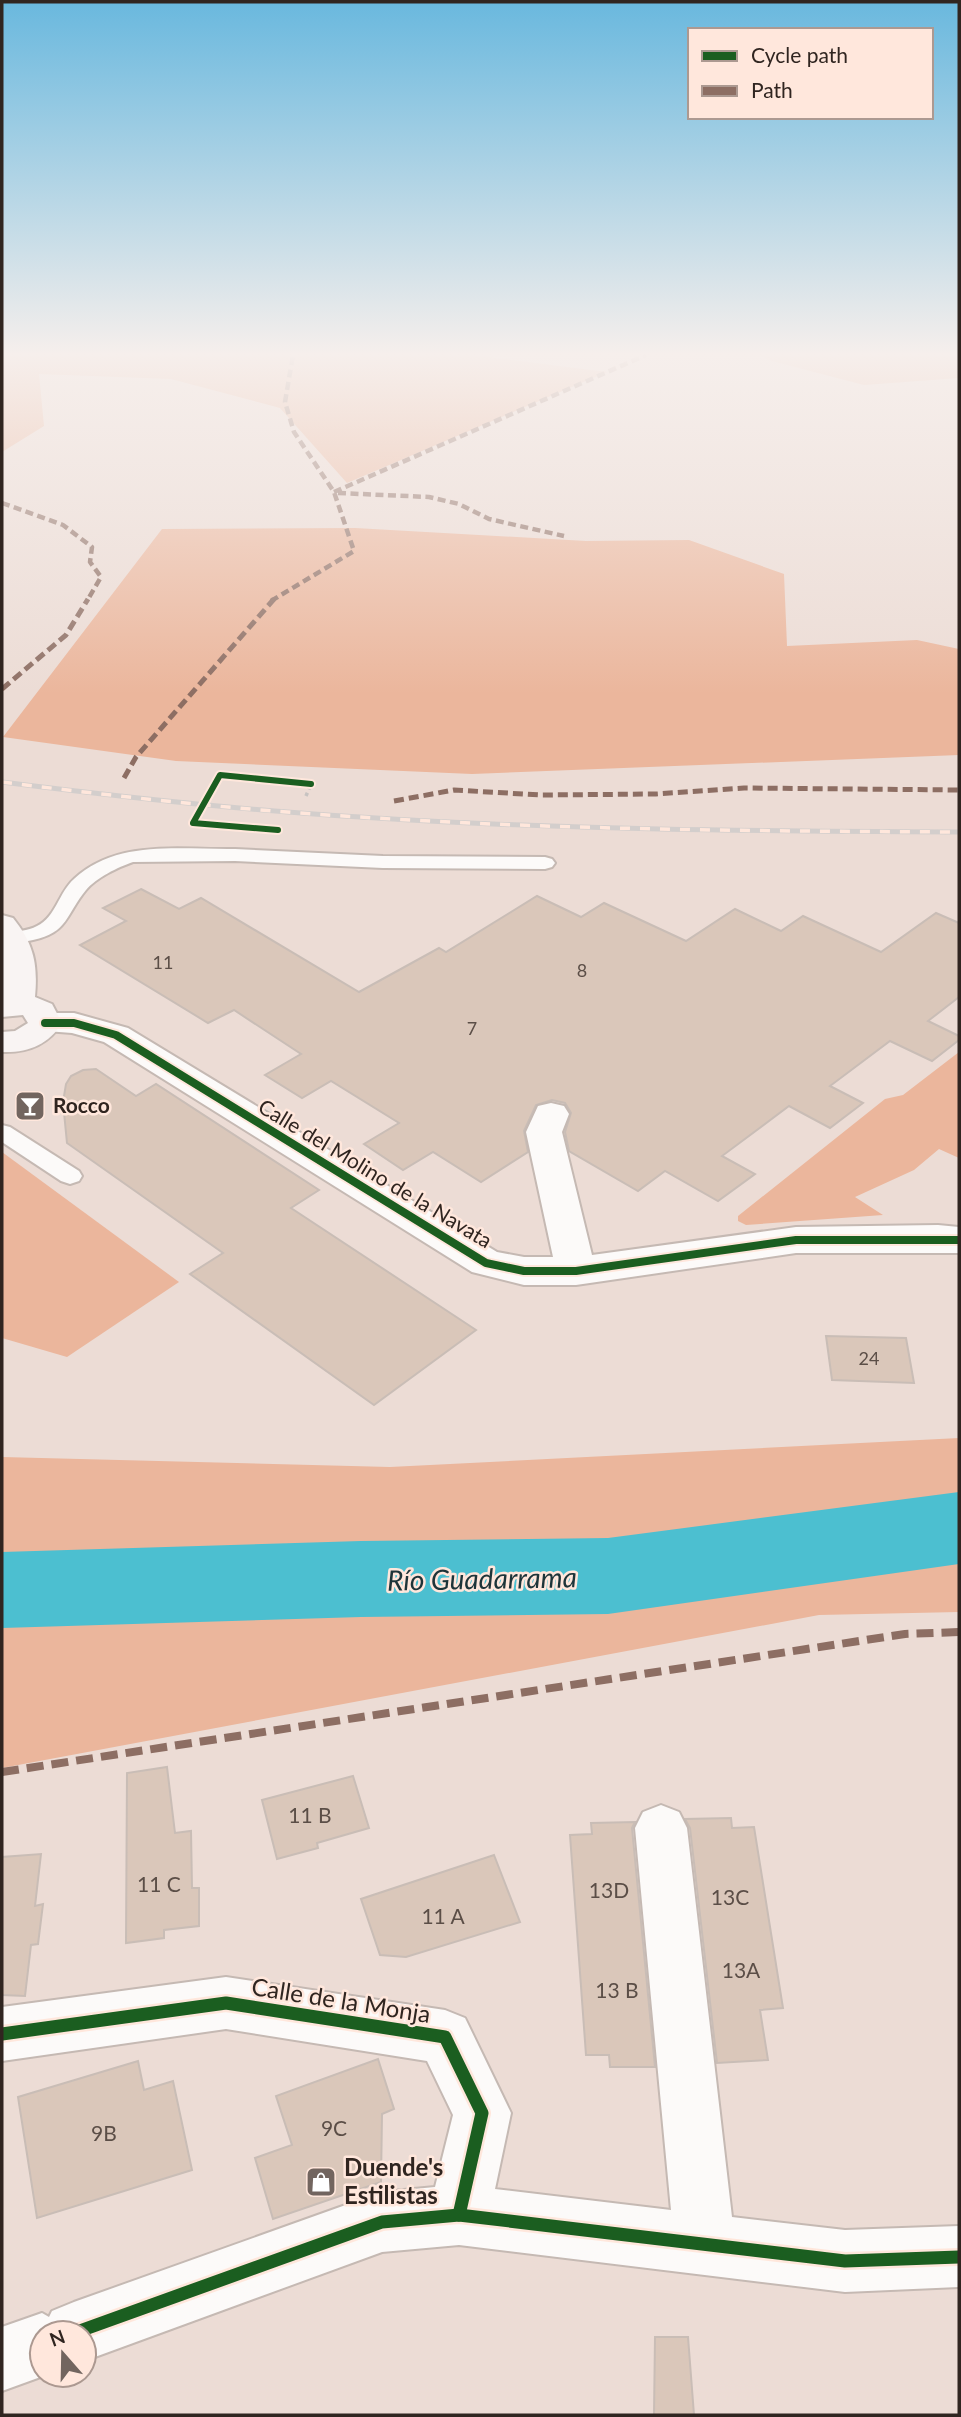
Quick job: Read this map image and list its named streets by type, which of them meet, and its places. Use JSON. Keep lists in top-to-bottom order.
{
  "streets": {
    "street": ["Calle del Molino de la Navata", "Calle de la Monja"]
  },
  "water": ["Río Guadarrama"],
  "places": {
    "bar": ["Rocco"],
    "shop": ["Duende's Estilistas"]
  },
  "house_numbers": [
    "11",
    "8",
    "7",
    "24",
    "11 B",
    "11 C",
    "13D",
    "13C",
    "11 A",
    "13A",
    "13 B",
    "9C",
    "9B"
  ],
  "legend": ["Cycle path", "Path"],
  "north": "top"
}
